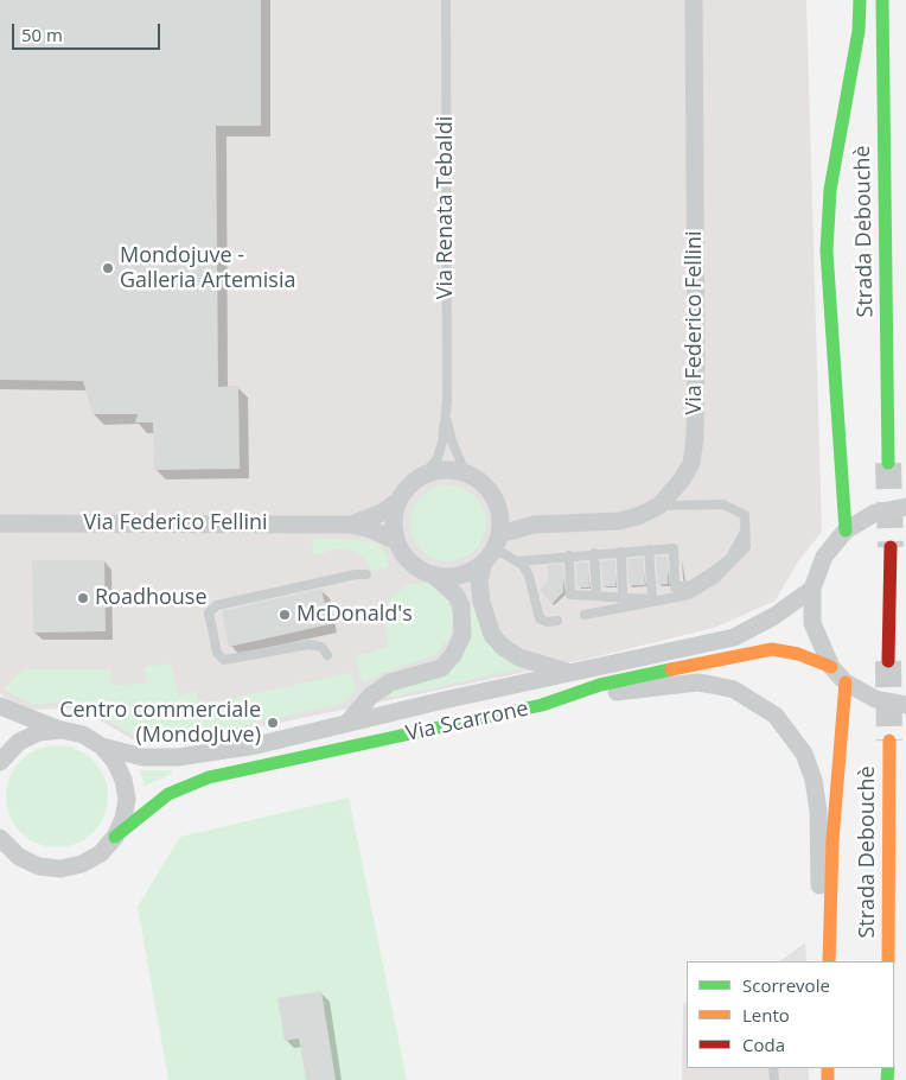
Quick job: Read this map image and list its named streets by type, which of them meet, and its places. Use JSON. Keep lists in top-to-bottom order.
{
  "streets": {
    "main road": ["Strada Debouchè", "Via Scarrone"],
    "street": ["Via Federico Fellini"],
    "lane": ["Via Renata Tebaldi"]
  },
  "crossings": [
    ["Via Renata Tebaldi", "Via Federico Fellini"],
    ["Via Renata Tebaldi", "Via Scarrone"],
    ["Via Federico Fellini", "Via Scarrone"]
  ],
  "places": [
    "Mondojuve - Galleria Artemisia",
    "Roadhouse",
    "McDonald's",
    "Centro commerciale (MondoJuve)"
  ],
  "legend": ["Scorrevole", "Lento", "Coda"],
  "scale_bar": "50 m"
}
